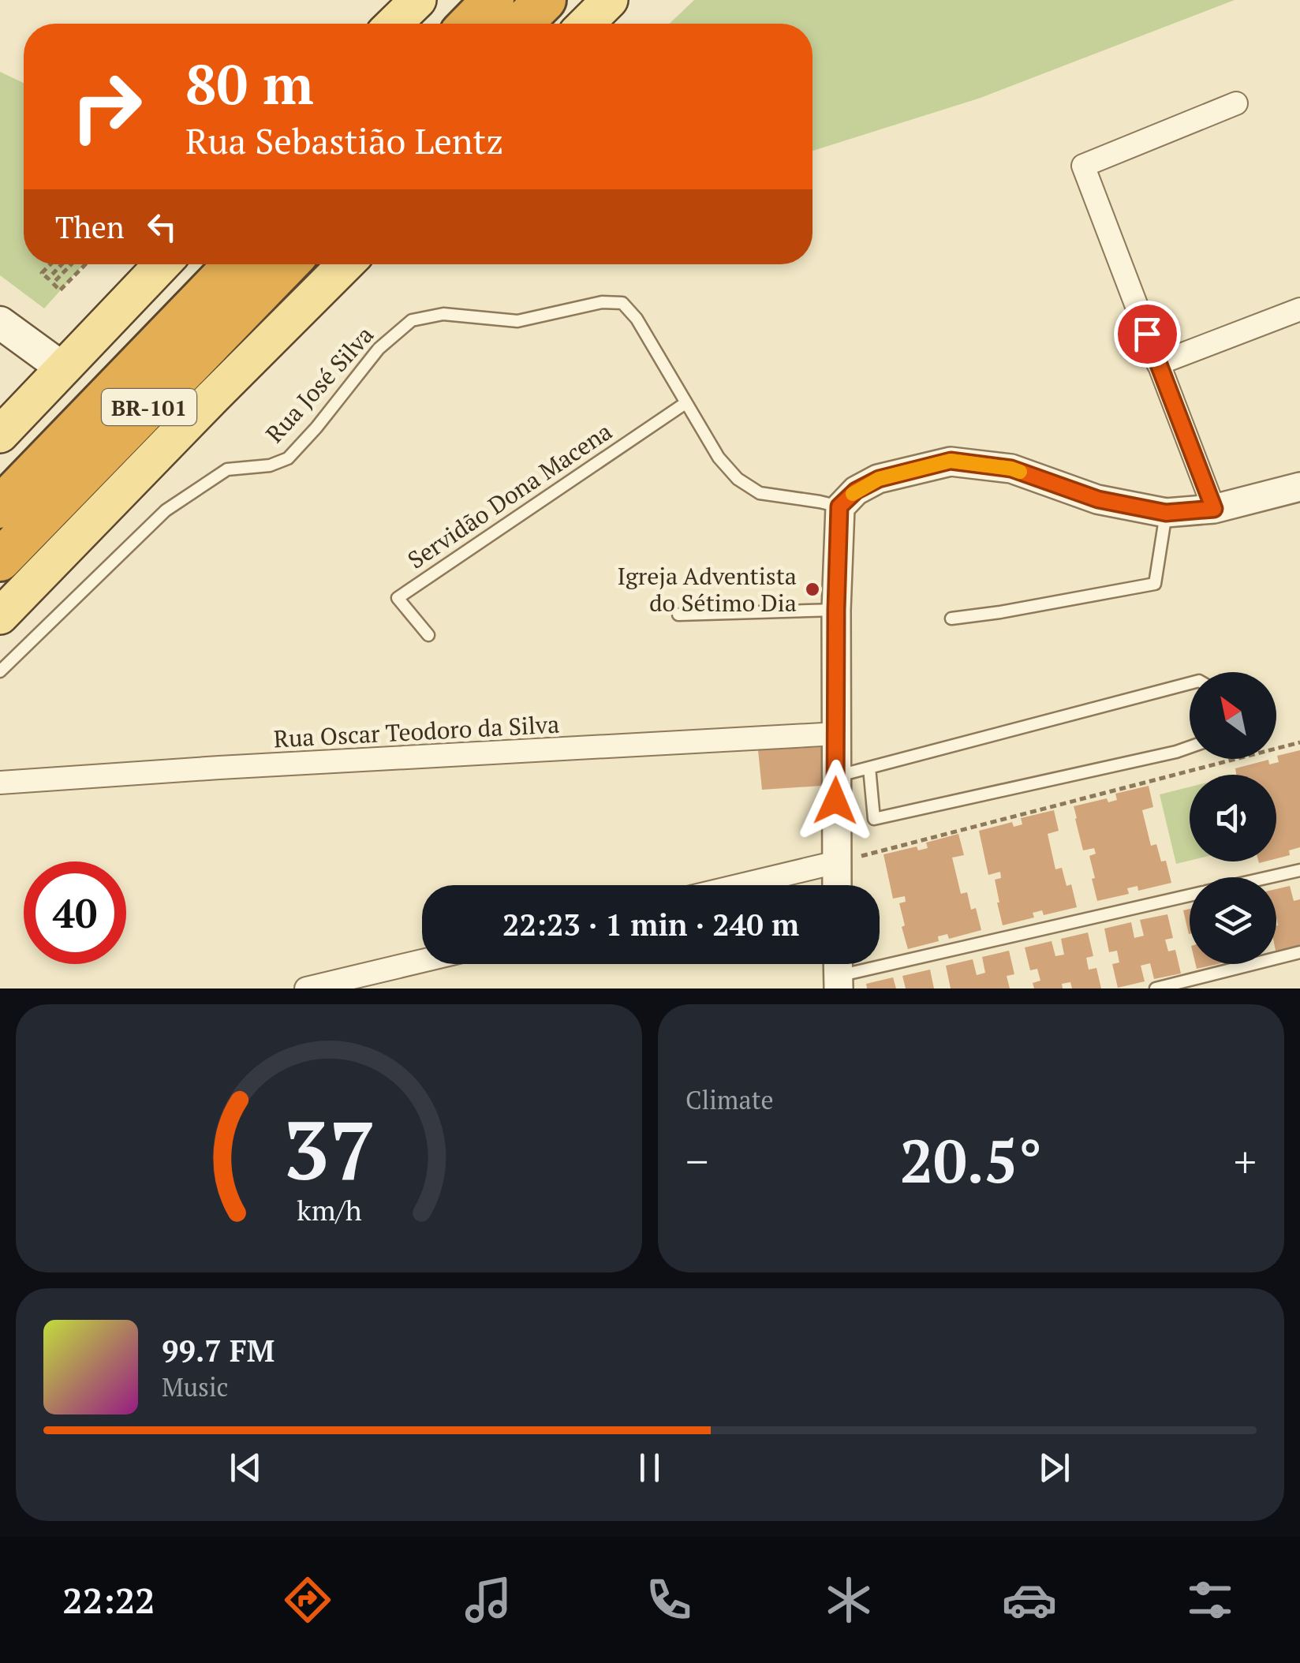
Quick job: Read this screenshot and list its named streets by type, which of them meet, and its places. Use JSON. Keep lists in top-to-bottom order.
{
  "streets": {
    "highway": ["BR-101"],
    "street": ["Rua Oscar Teodoro da Silva"],
    "lane": ["Rua José Silva", "Servidão Dona Macena"]
  },
  "crossings": [
    ["Rua José Silva", "Servidão Dona Macena"]
  ],
  "places": ["Igreja Adventista do Sétimo Dia"],
  "north": "top left",
  "page": {
    "turn": ["80 m", "Rua Sebastião Lentz"],
    "then": "Then",
    "limit": "40",
    "trip": "22:23 · 1 min · 240 m",
    "tile": "Climate",
    "heat": ["−", "20.5°", "+"],
    "song": ["99.7 FM", "Music"],
    "tabs": "22:22",
    "gauge": ["37", "km/h"]
  }
}
